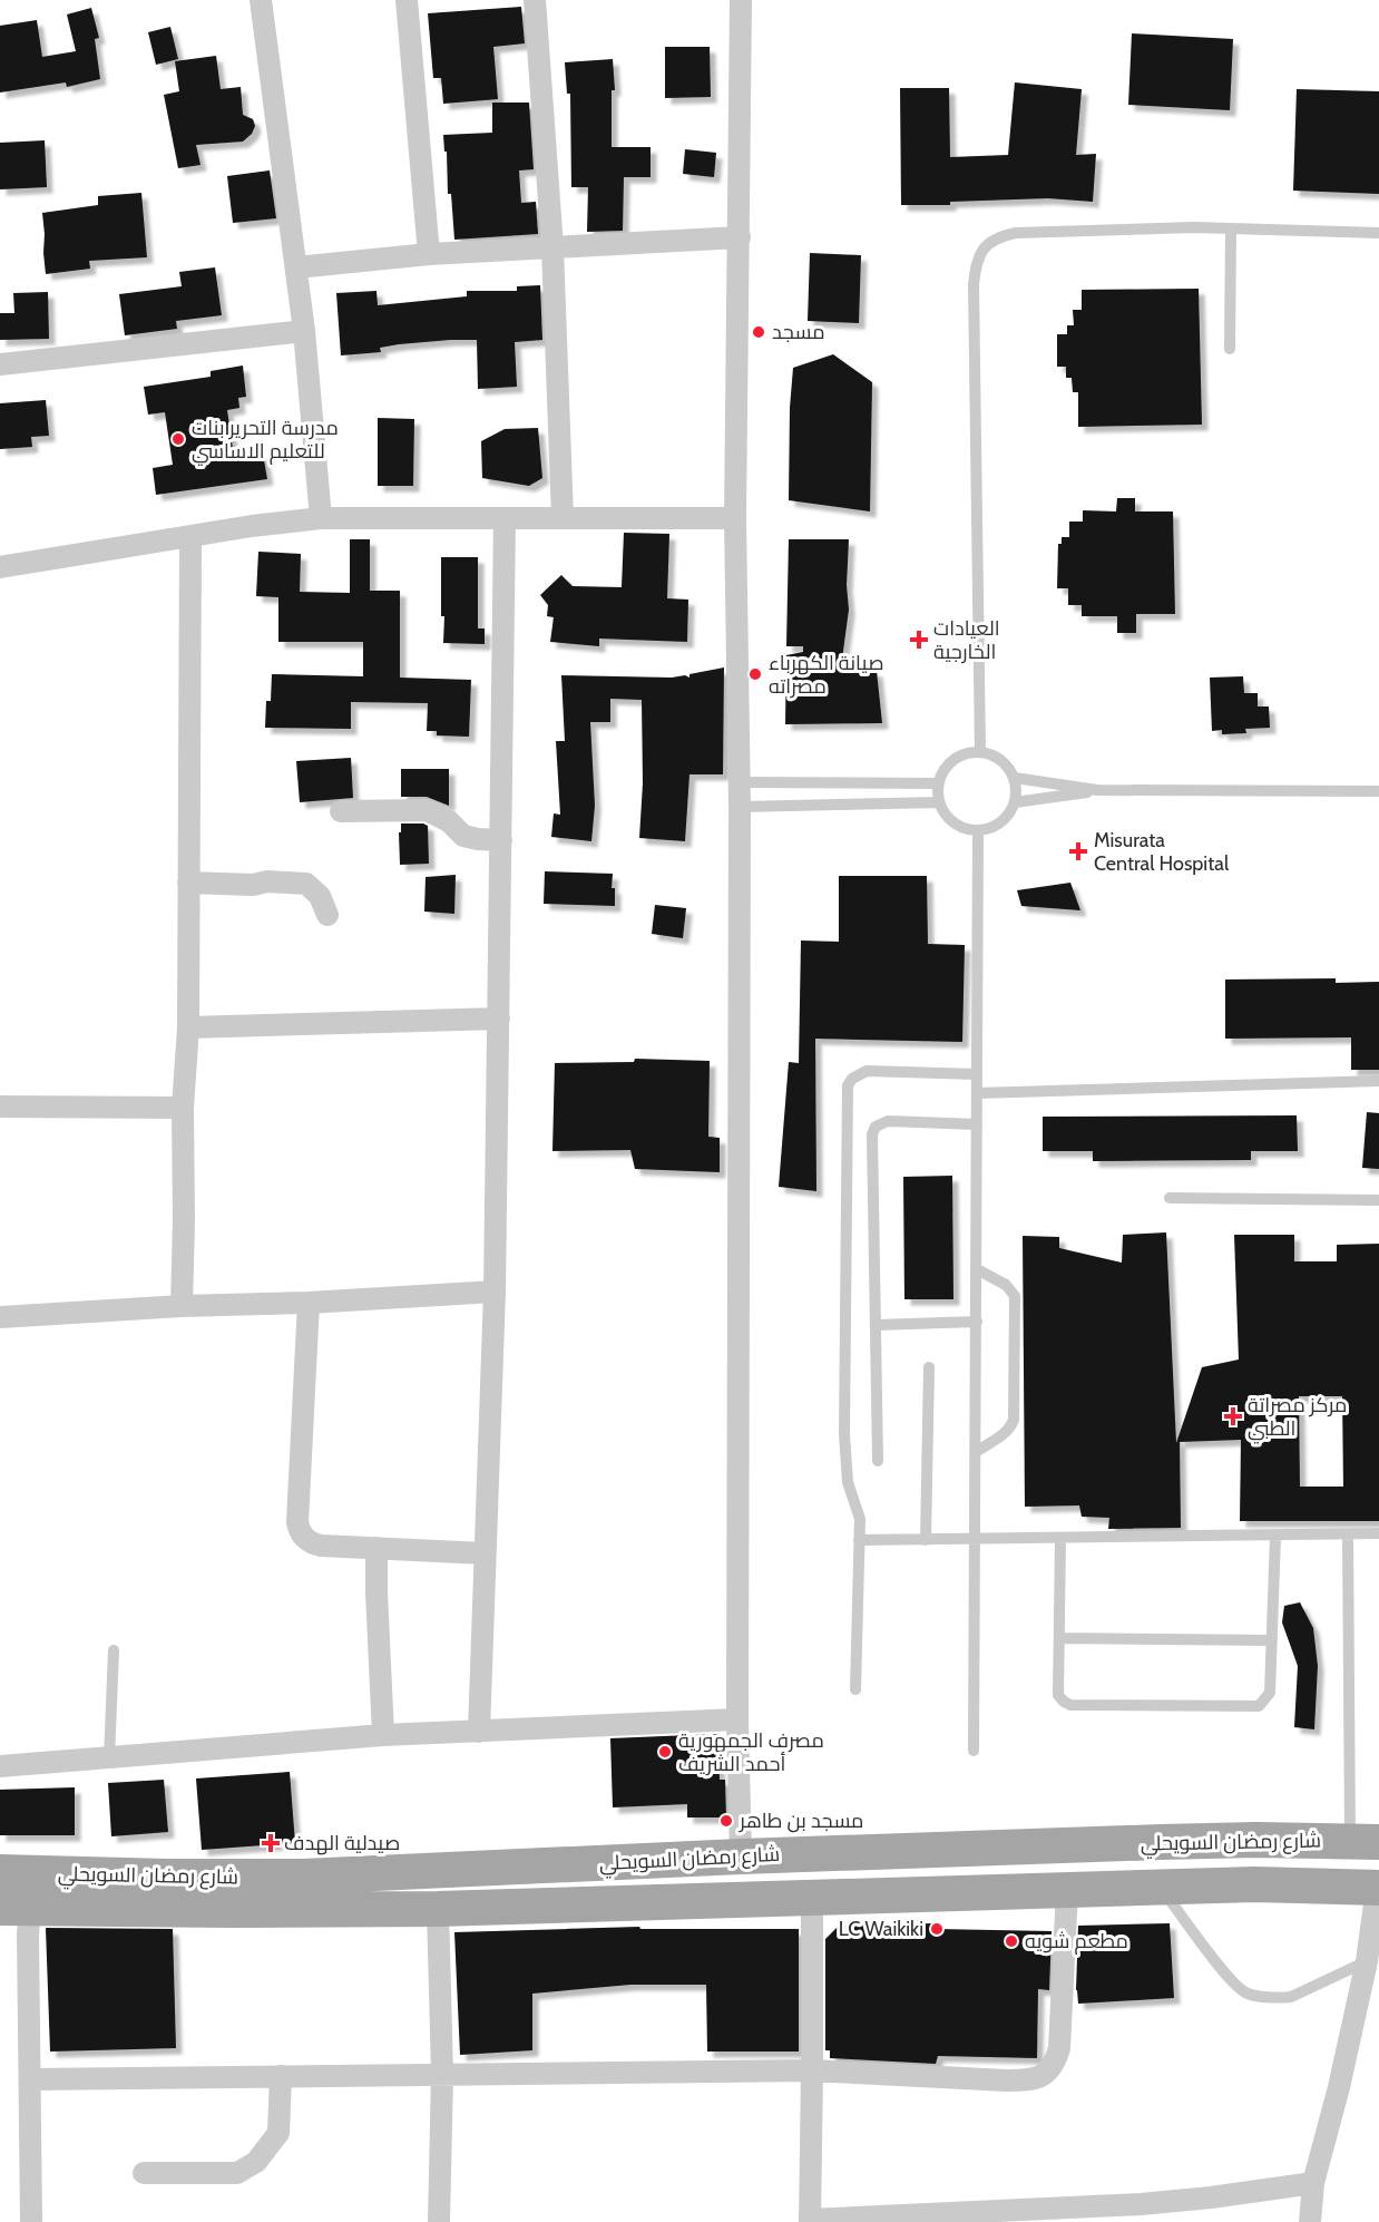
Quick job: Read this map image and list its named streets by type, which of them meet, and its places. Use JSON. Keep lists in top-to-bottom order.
{
  "streets": {
    "main road": ["شارع رمضان السويحلي"]
  },
  "places": {
    "other": [
      "مسجد",
      "مدرسة التحرير بنات للتعليم الاساسي",
      "صيانة الكهرباء مصراته",
      "مصرف الجمهورية أحمد الشريف",
      "مسجد بن طاهر",
      "LC Waikiki",
      "مطعم شويه"
    ],
    "health": [
      "العيادات الخارجية",
      "Misurata Central Hospital",
      "مركز مصراتة الطبي",
      "صيدلية الهدف"
    ]
  }
}
